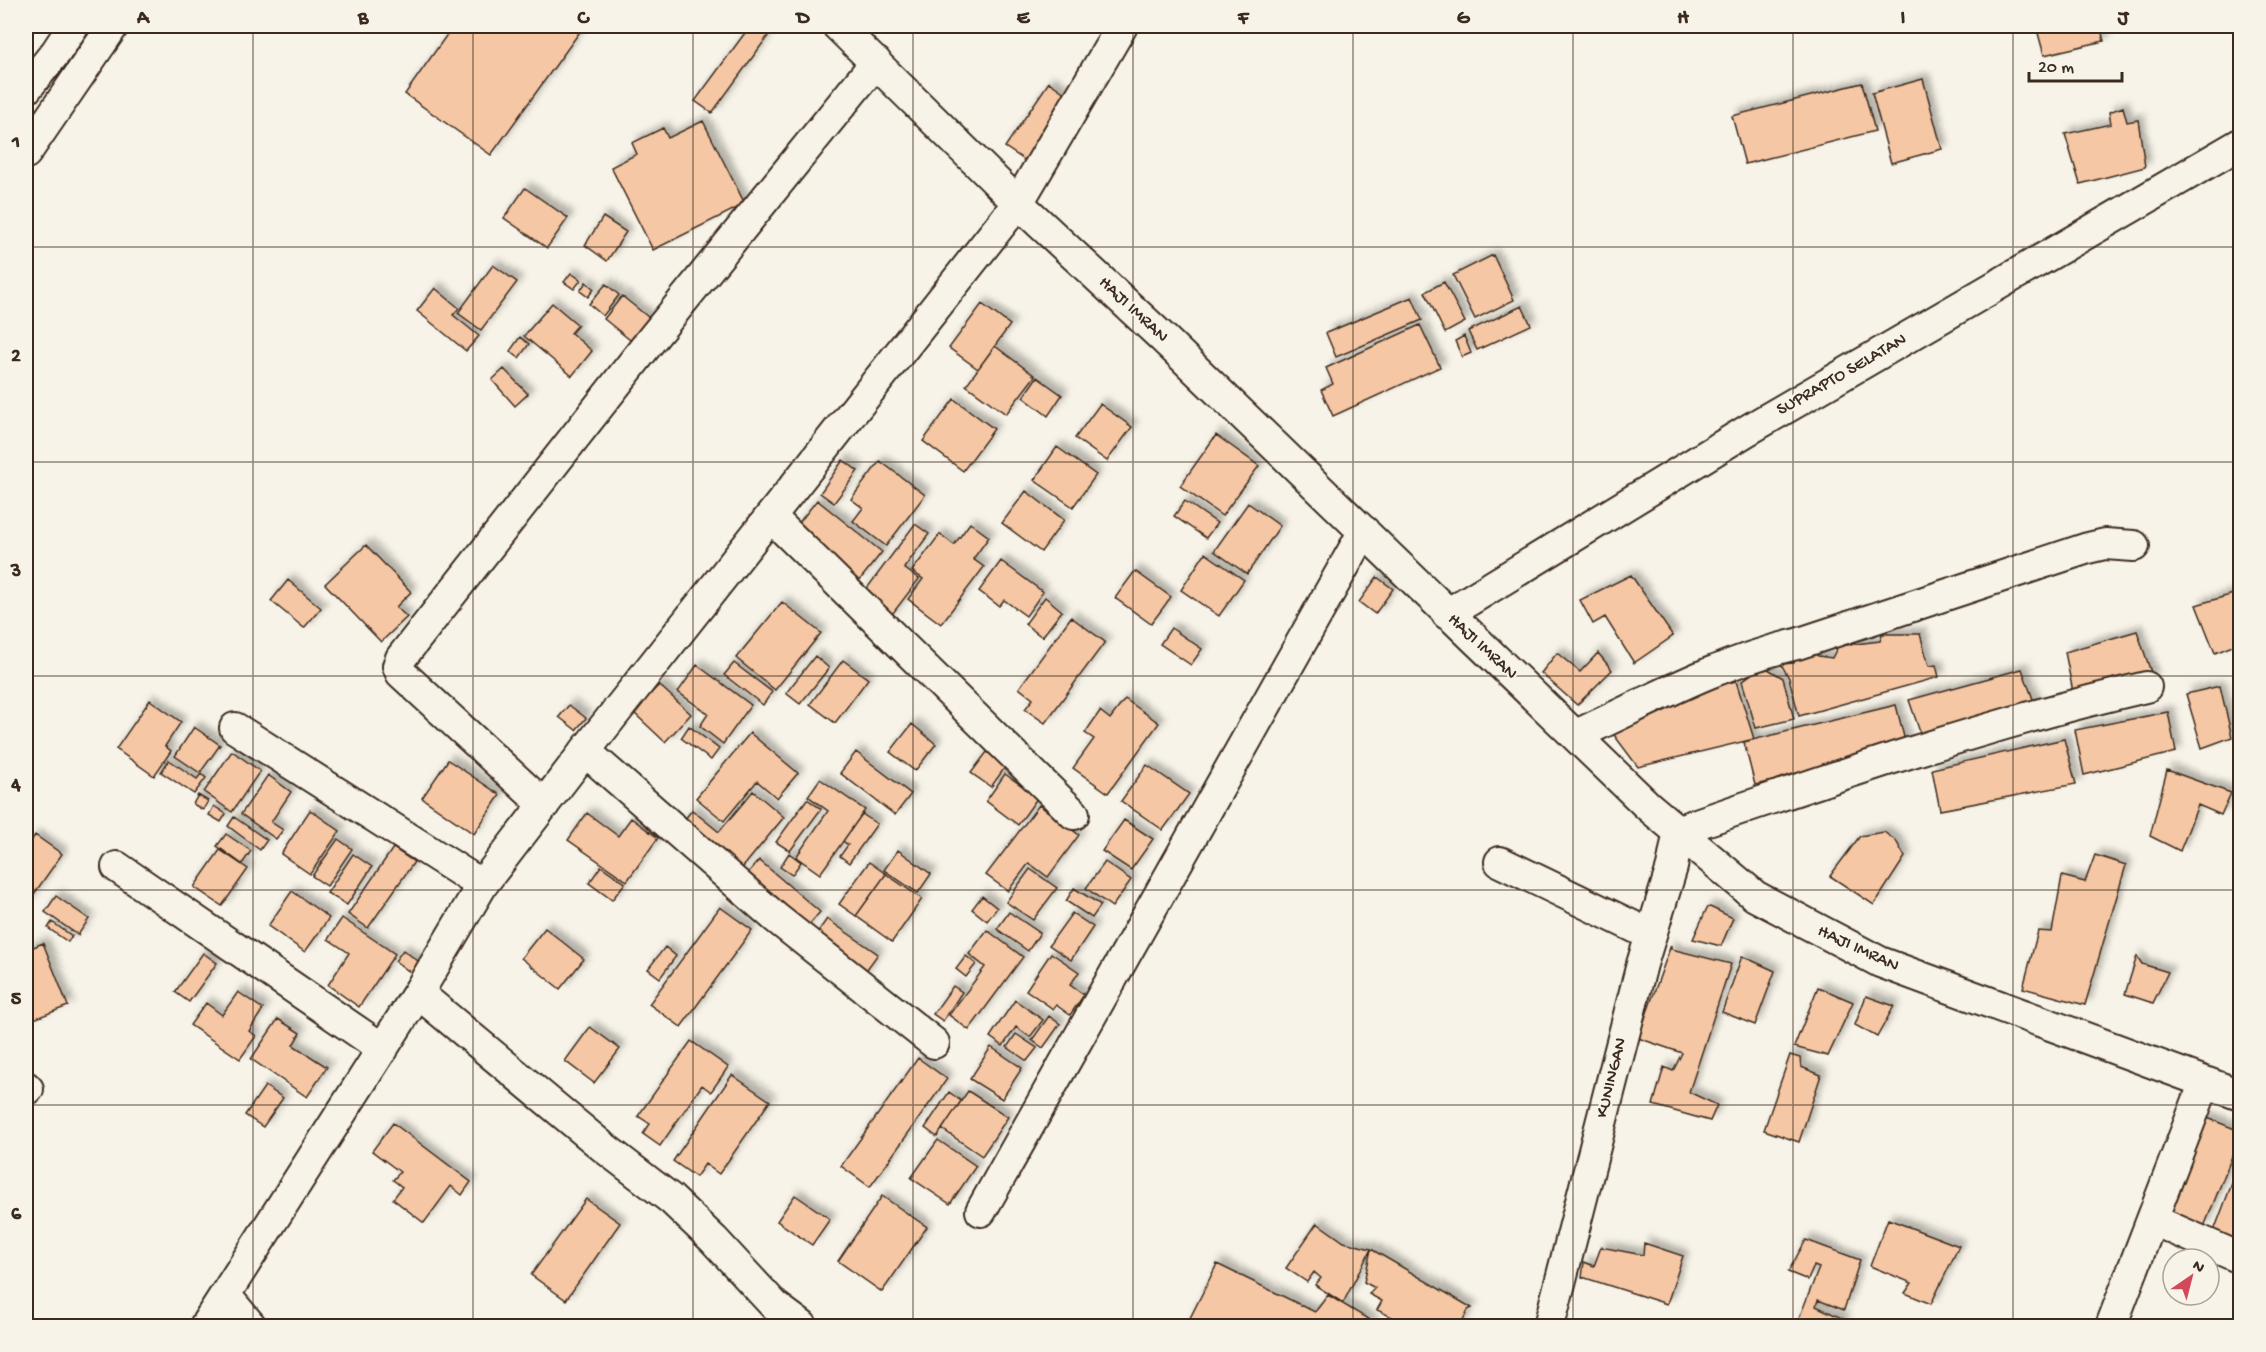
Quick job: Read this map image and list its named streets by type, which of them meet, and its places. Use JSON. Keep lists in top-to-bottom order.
{
  "streets": {
    "street": ["HAJI IMRAN", "SUPRAPTO SELATAN", "KUNINGAN"]
  },
  "crossings": [
    ["HAJI IMRAN", "SUPRAPTO SELATAN"],
    ["HAJI IMRAN", "KUNINGAN"]
  ],
  "scale_bar": "20 m",
  "north": "top right",
  "grid": {
    "columns": [
      "A",
      "B",
      "C",
      "D",
      "E",
      "F",
      "G",
      "H",
      "I",
      "J"
    ],
    "rows": [
      "1",
      "2",
      "3",
      "4",
      "5",
      "6"
    ]
  }
}
